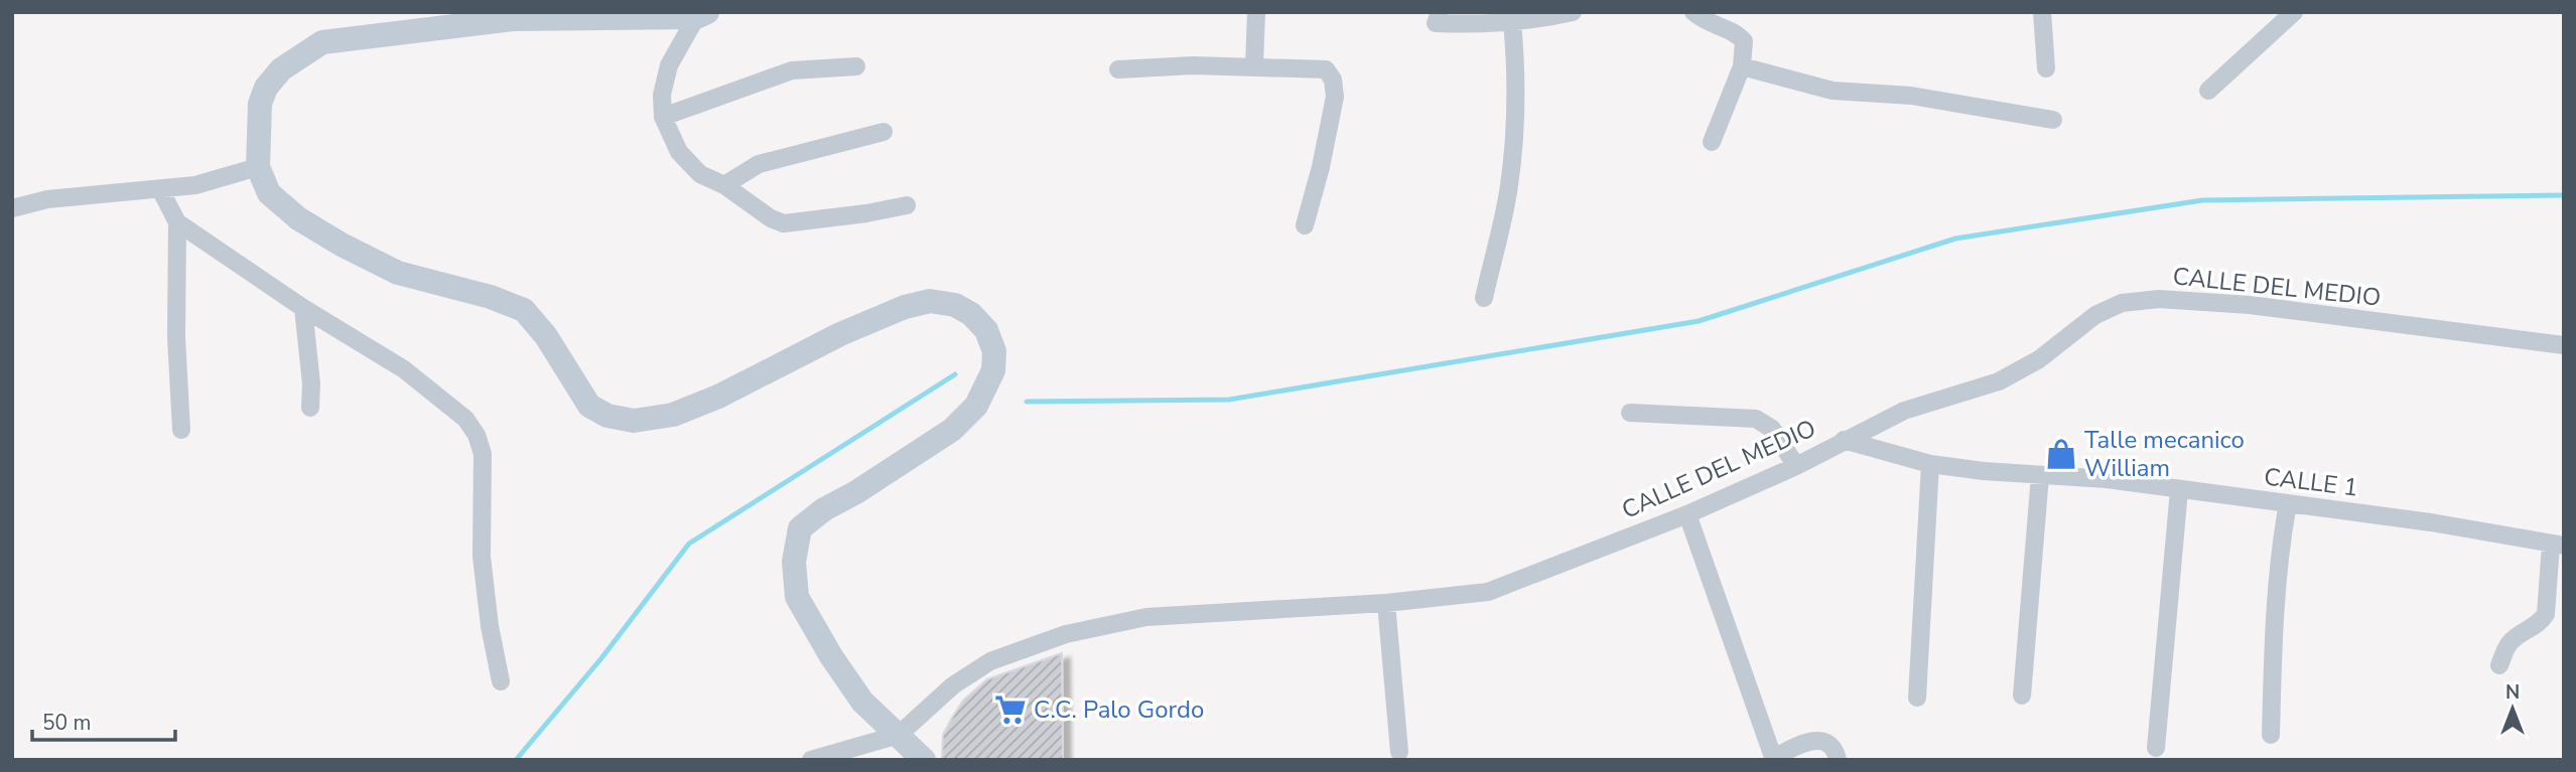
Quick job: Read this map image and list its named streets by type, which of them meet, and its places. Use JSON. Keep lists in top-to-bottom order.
{
  "streets": {
    "street": ["CALLE DEL MEDIO", "CALLE 1"]
  },
  "crossings": [
    ["CALLE DEL MEDIO", "CALLE 1"]
  ],
  "places": {
    "shop": ["Talle mecanico William"],
    "supermarket": ["C.C. Palo Gordo"]
  },
  "scale_bar": "50 m",
  "north": "top"
}
